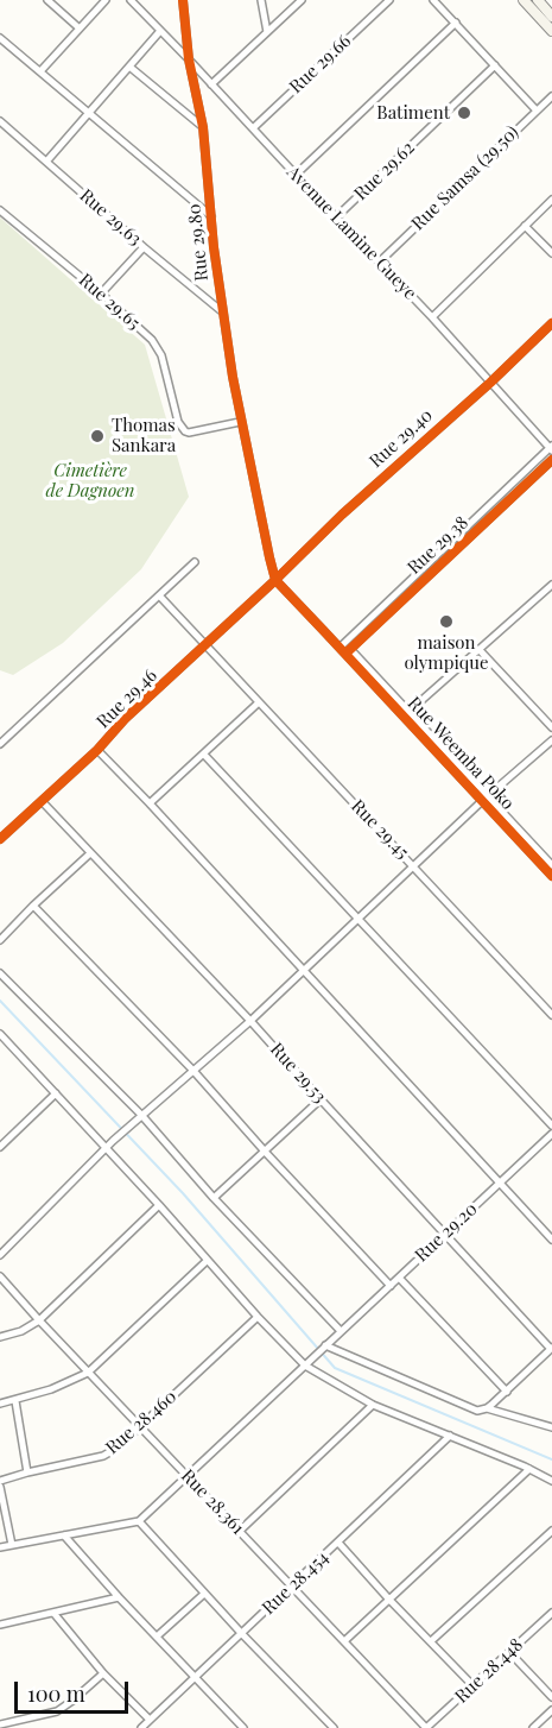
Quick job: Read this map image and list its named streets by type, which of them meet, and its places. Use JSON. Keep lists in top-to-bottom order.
{
  "streets": {
    "street": [
      "Rue 29.66",
      "Rue 29.62",
      "Rue Samsa (29.50)",
      "Rue 29.63",
      "Avenue Lamine Gueye",
      "Rue 29.80",
      "Rue 29.65",
      "Rue 29.40",
      "Rue 29.38",
      "Rue 29.46",
      "Rue Weemba Poko",
      "Rue 29.45",
      "Rue 29.53",
      "Rue 29.20",
      "Rue 28.460",
      "Rue 28.361",
      "Rue 28.454",
      "Rue 28.448"
    ]
  },
  "crossings": [
    ["Rue 29.66", "Avenue Lamine Gueye"],
    ["Rue 29.62", "Avenue Lamine Gueye"],
    ["Rue Samsa (29.50)", "Avenue Lamine Gueye"],
    ["Rue 29.63", "Rue 29.80"],
    ["Avenue Lamine Gueye", "Rue 29.80"],
    ["Avenue Lamine Gueye", "Rue 29.40"],
    ["Rue 29.80", "Rue 29.65"],
    ["Rue 29.80", "Rue 29.40"],
    ["Rue 29.80", "Rue 29.46"],
    ["Rue 29.80", "Rue Weemba Poko"],
    ["Rue 29.40", "Rue 29.46"],
    ["Rue 29.40", "Rue Weemba Poko"],
    ["Rue 29.38", "Rue Weemba Poko"],
    ["Rue 29.46", "Rue Weemba Poko"],
    ["Rue 29.46", "Rue 29.45"],
    ["Rue 29.46", "Rue 29.53"],
    ["Rue 29.53", "Rue 29.20"],
    ["Rue 28.460", "Rue 28.361"],
    ["Rue 28.361", "Rue 28.454"],
    ["Rue 28.361", "Rue 28.448"]
  ],
  "parks": ["Cimetière de Dagnoen"],
  "places": ["Batiment", "Thomas Sankara", "maison olympique"],
  "scale_bar": "100 m"
}
